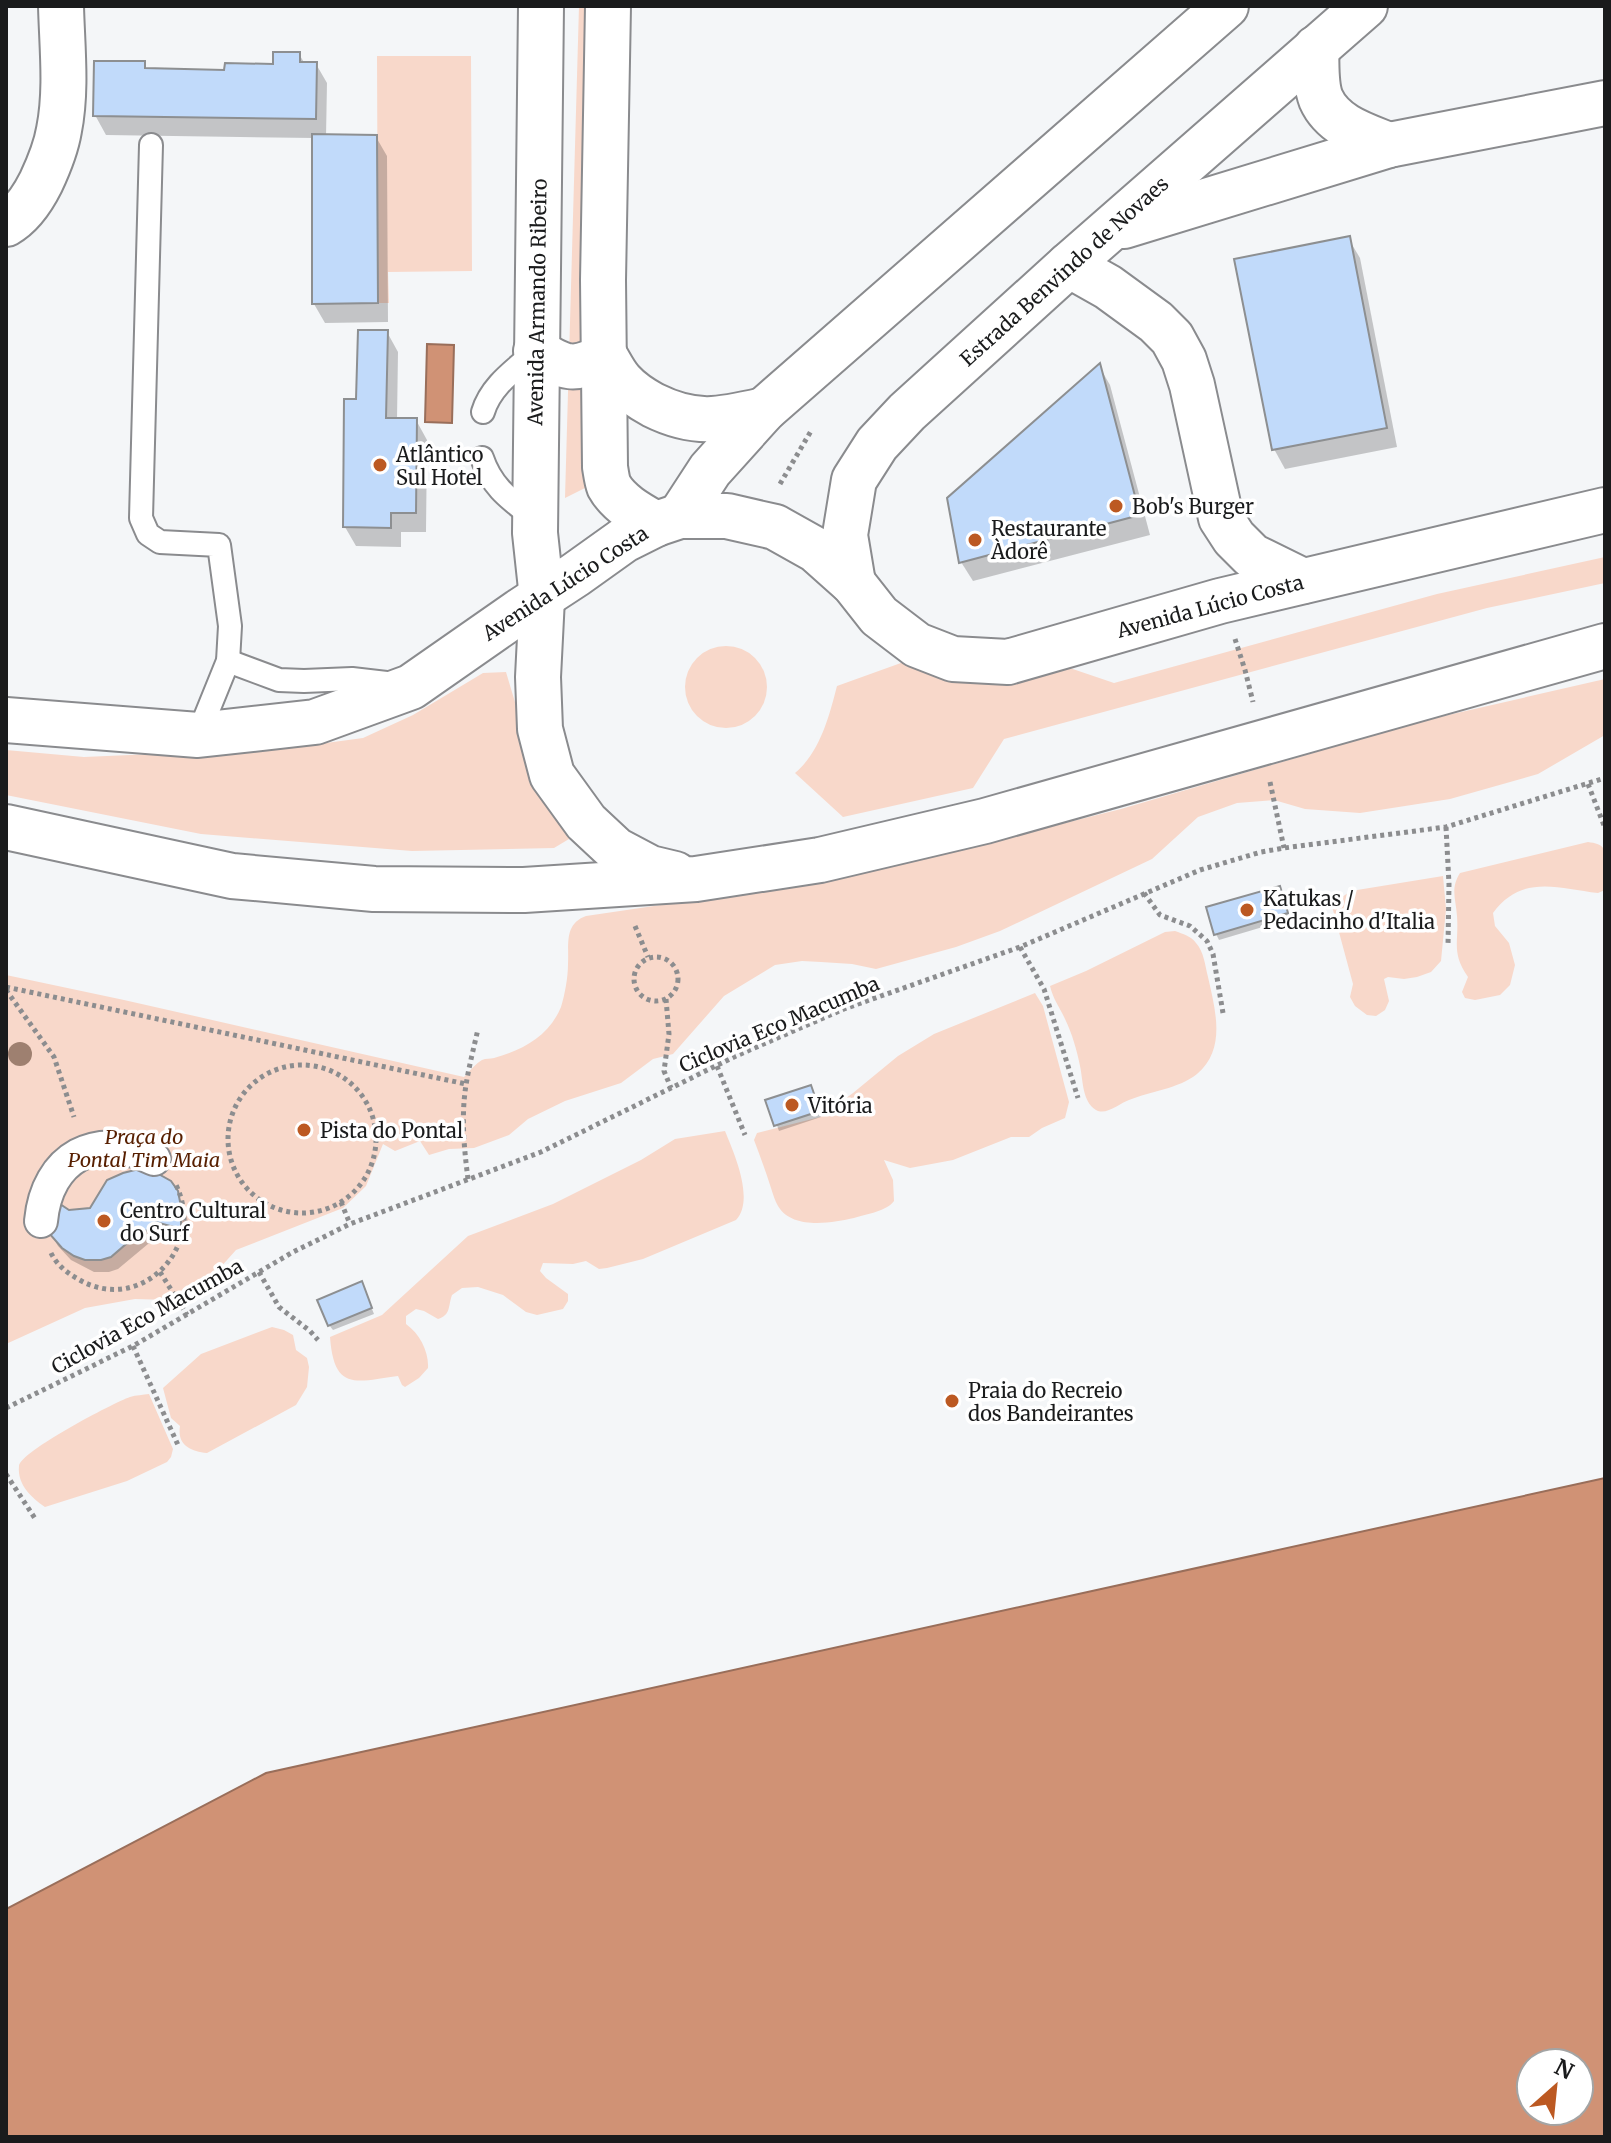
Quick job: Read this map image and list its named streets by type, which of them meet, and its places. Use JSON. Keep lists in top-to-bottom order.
{
  "streets": {
    "street": ["Estrada Benvindo de Novaes", "Avenida Armando Ribeiro", "Avenida Lúcio Costa"],
    "path": ["Ciclovia Eco Macumba"]
  },
  "crossings": [
    ["Estrada Benvindo de Novaes", "Avenida Lúcio Costa"],
    ["Avenida Armando Ribeiro", "Avenida Lúcio Costa"]
  ],
  "parks": ["Praça do Pontal Tim Maia"],
  "places": [
    "Atlântico Sul Hotel",
    "Bob's Burger",
    "Restaurante Àdorê",
    "Katukas / Pedacinho d'Italia",
    "Vitória",
    "Pista do Pontal",
    "Centro Cultural do Surf",
    "Praia do Recreio dos Bandeirantes"
  ],
  "north": "top right"
}
